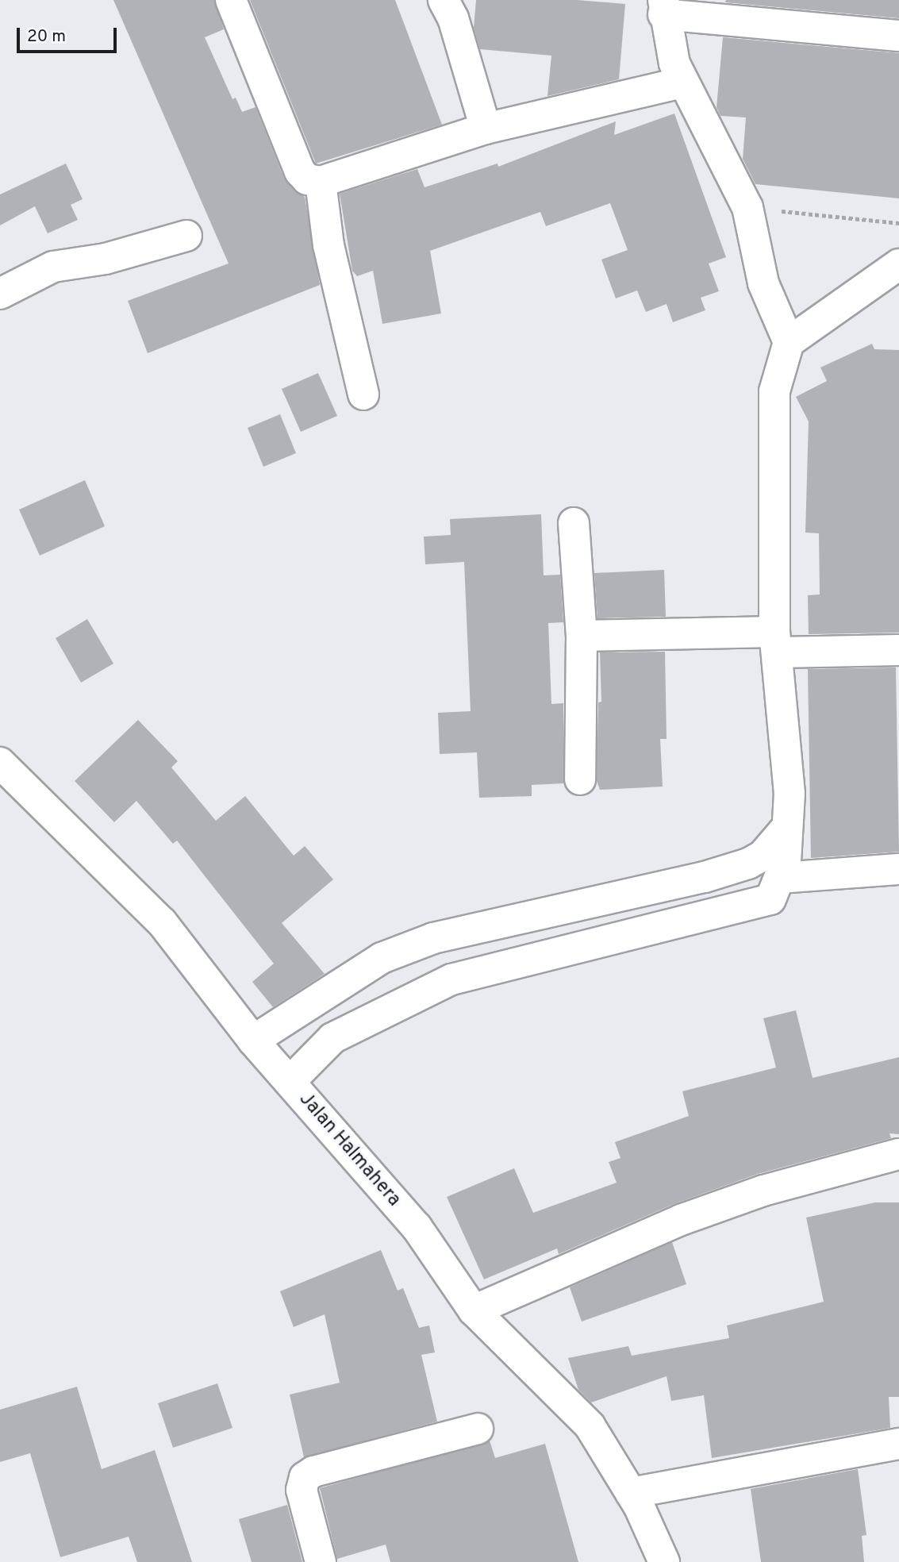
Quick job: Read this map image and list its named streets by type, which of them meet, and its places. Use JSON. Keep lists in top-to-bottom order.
{
  "streets": {
    "street": ["Jalan Halmahera"]
  },
  "scale_bar": "20 m"
}
